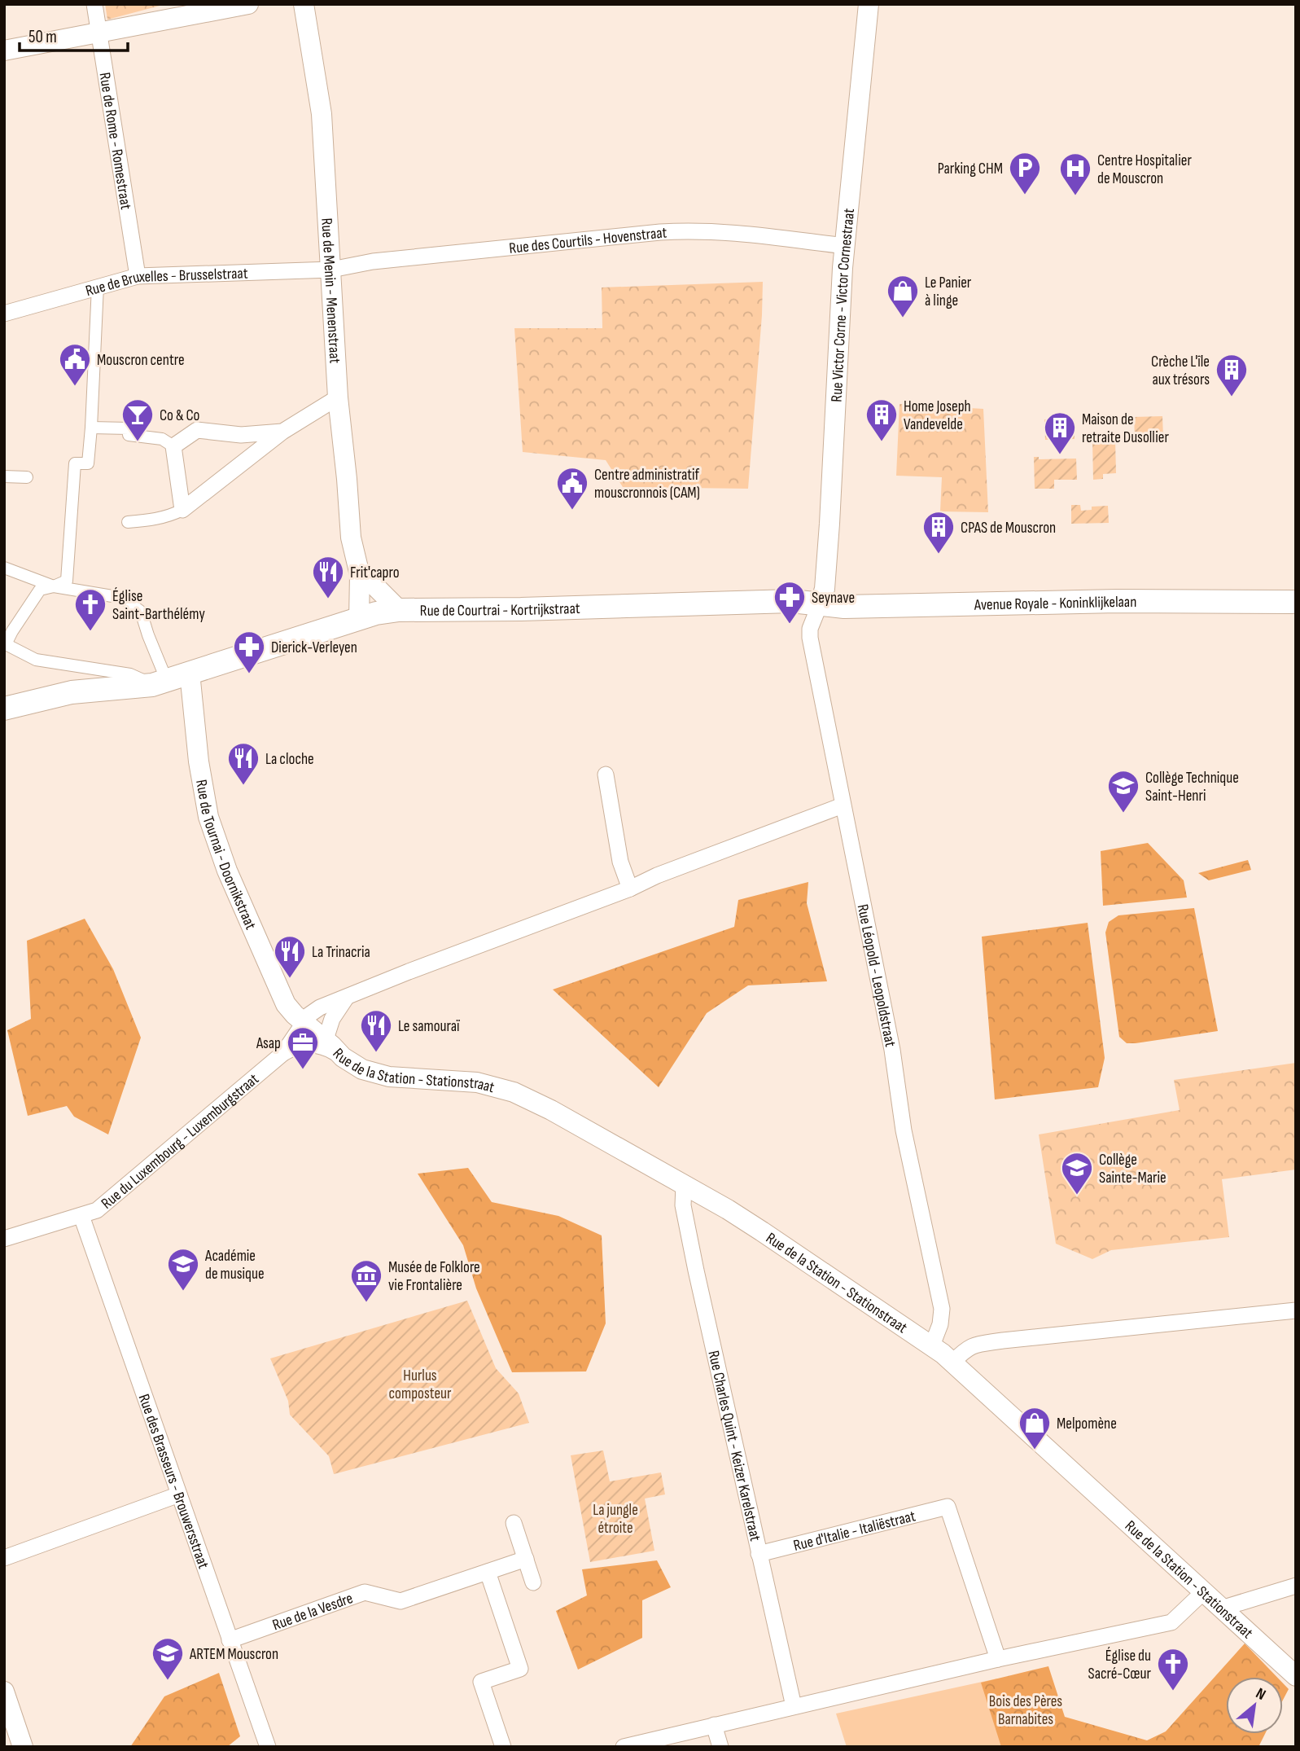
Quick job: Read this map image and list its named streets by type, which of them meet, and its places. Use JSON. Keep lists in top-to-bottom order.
{
  "streets": {
    "main road": ["Avenue Royale - Koninklijkelaan", "Rue de Courtrai - Kortrijkstraat"],
    "street": [
      "Rue de Rome - Romestraat",
      "Rue des Courtils - Hovenstraat",
      "Rue de Bruxelles - Brusselstraat",
      "Rue de Menin - Menenstraat",
      "Rue Victor Corne - Victor Cornestraat",
      "Rue de Tournai - Doornikstraat",
      "Rue Léopold - Leopoldstraat",
      "Rue de la Station - Stationstraat",
      "Rue du Luxembourg - Luxemburgstraat",
      "Rue Charles Quint - Keizer Karelstraat",
      "Rue des Brasseurs - Brouwersstraat",
      "Rue d'Italie - Italiëstraat",
      "Rue de la Vesdre"
    ]
  },
  "crossings": [
    ["Rue de Rome - Romestraat", "Rue de Bruxelles - Brusselstraat"],
    ["Rue des Courtils - Hovenstraat", "Rue de Bruxelles - Brusselstraat"],
    ["Rue des Courtils - Hovenstraat", "Rue de Menin - Menenstraat"],
    ["Rue des Courtils - Hovenstraat", "Rue Victor Corne - Victor Cornestraat"],
    ["Rue de Bruxelles - Brusselstraat", "Rue de Menin - Menenstraat"],
    ["Rue de Menin - Menenstraat", "Rue de Courtrai - Kortrijkstraat"],
    ["Rue Victor Corne - Victor Cornestraat", "Avenue Royale - Koninklijkelaan"],
    ["Rue Victor Corne - Victor Cornestraat", "Rue de Courtrai - Kortrijkstraat"],
    ["Rue Victor Corne - Victor Cornestraat", "Rue Léopold - Leopoldstraat"],
    ["Avenue Royale - Koninklijkelaan", "Rue de Courtrai - Kortrijkstraat"],
    ["Avenue Royale - Koninklijkelaan", "Rue Léopold - Leopoldstraat"],
    ["Rue de Courtrai - Kortrijkstraat", "Rue de Tournai - Doornikstraat"],
    ["Rue de Courtrai - Kortrijkstraat", "Rue Léopold - Leopoldstraat"],
    ["Rue de Tournai - Doornikstraat", "Rue de la Station - Stationstraat"],
    ["Rue de Tournai - Doornikstraat", "Rue du Luxembourg - Luxemburgstraat"],
    ["Rue Léopold - Leopoldstraat", "Rue de la Station - Stationstraat"],
    ["Rue Léopold - Leopoldstraat", "Rue du Luxembourg - Luxemburgstraat"],
    ["Rue de la Station - Stationstraat", "Rue du Luxembourg - Luxemburgstraat"],
    ["Rue de la Station - Stationstraat", "Rue Charles Quint - Keizer Karelstraat"],
    ["Rue du Luxembourg - Luxemburgstraat", "Rue des Brasseurs - Brouwersstraat"],
    ["Rue Charles Quint - Keizer Karelstraat", "Rue d'Italie - Italiëstraat"],
    ["Rue des Brasseurs - Brouwersstraat", "Rue de la Vesdre"]
  ],
  "parks": ["Hurlus composteur", "La jungle étroite", "Bois des Pères Barnabites"],
  "places": {
    "parking": ["Parking CHM"],
    "hospital": ["Centre Hospitalier de Mouscron"],
    "shop": ["Le Panier à linge", "Melpomène"],
    "public building": ["Mouscron centre", "Centre administratif mouscronnois (CAM)"],
    "building": [
      "Crèche L'île aux trésors",
      "Home Joseph Vandevelde",
      "Maison de retraite Dusollier",
      "CPAS de Mouscron"
    ],
    "bar": ["Co & Co"],
    "restaurant": [
      "Frit'capro",
      "La cloche",
      "La Trinacria",
      "Le samouraï"
    ],
    "pharmacy": ["Seynave", "Dierick-Verleyen"],
    "church": ["Église Saint-Barthélémy", "Église du Sacré-Cœur"],
    "school or university": [
      "Collège Technique Saint-Henri",
      "Collège Sainte-Marie",
      "Académie de musique",
      "ARTEM Mouscron"
    ],
    "office": ["Asap"],
    "museum": ["Musée de Folklore vie Frontalière"]
  },
  "scale_bar": "50 m",
  "north": "top right"
}
